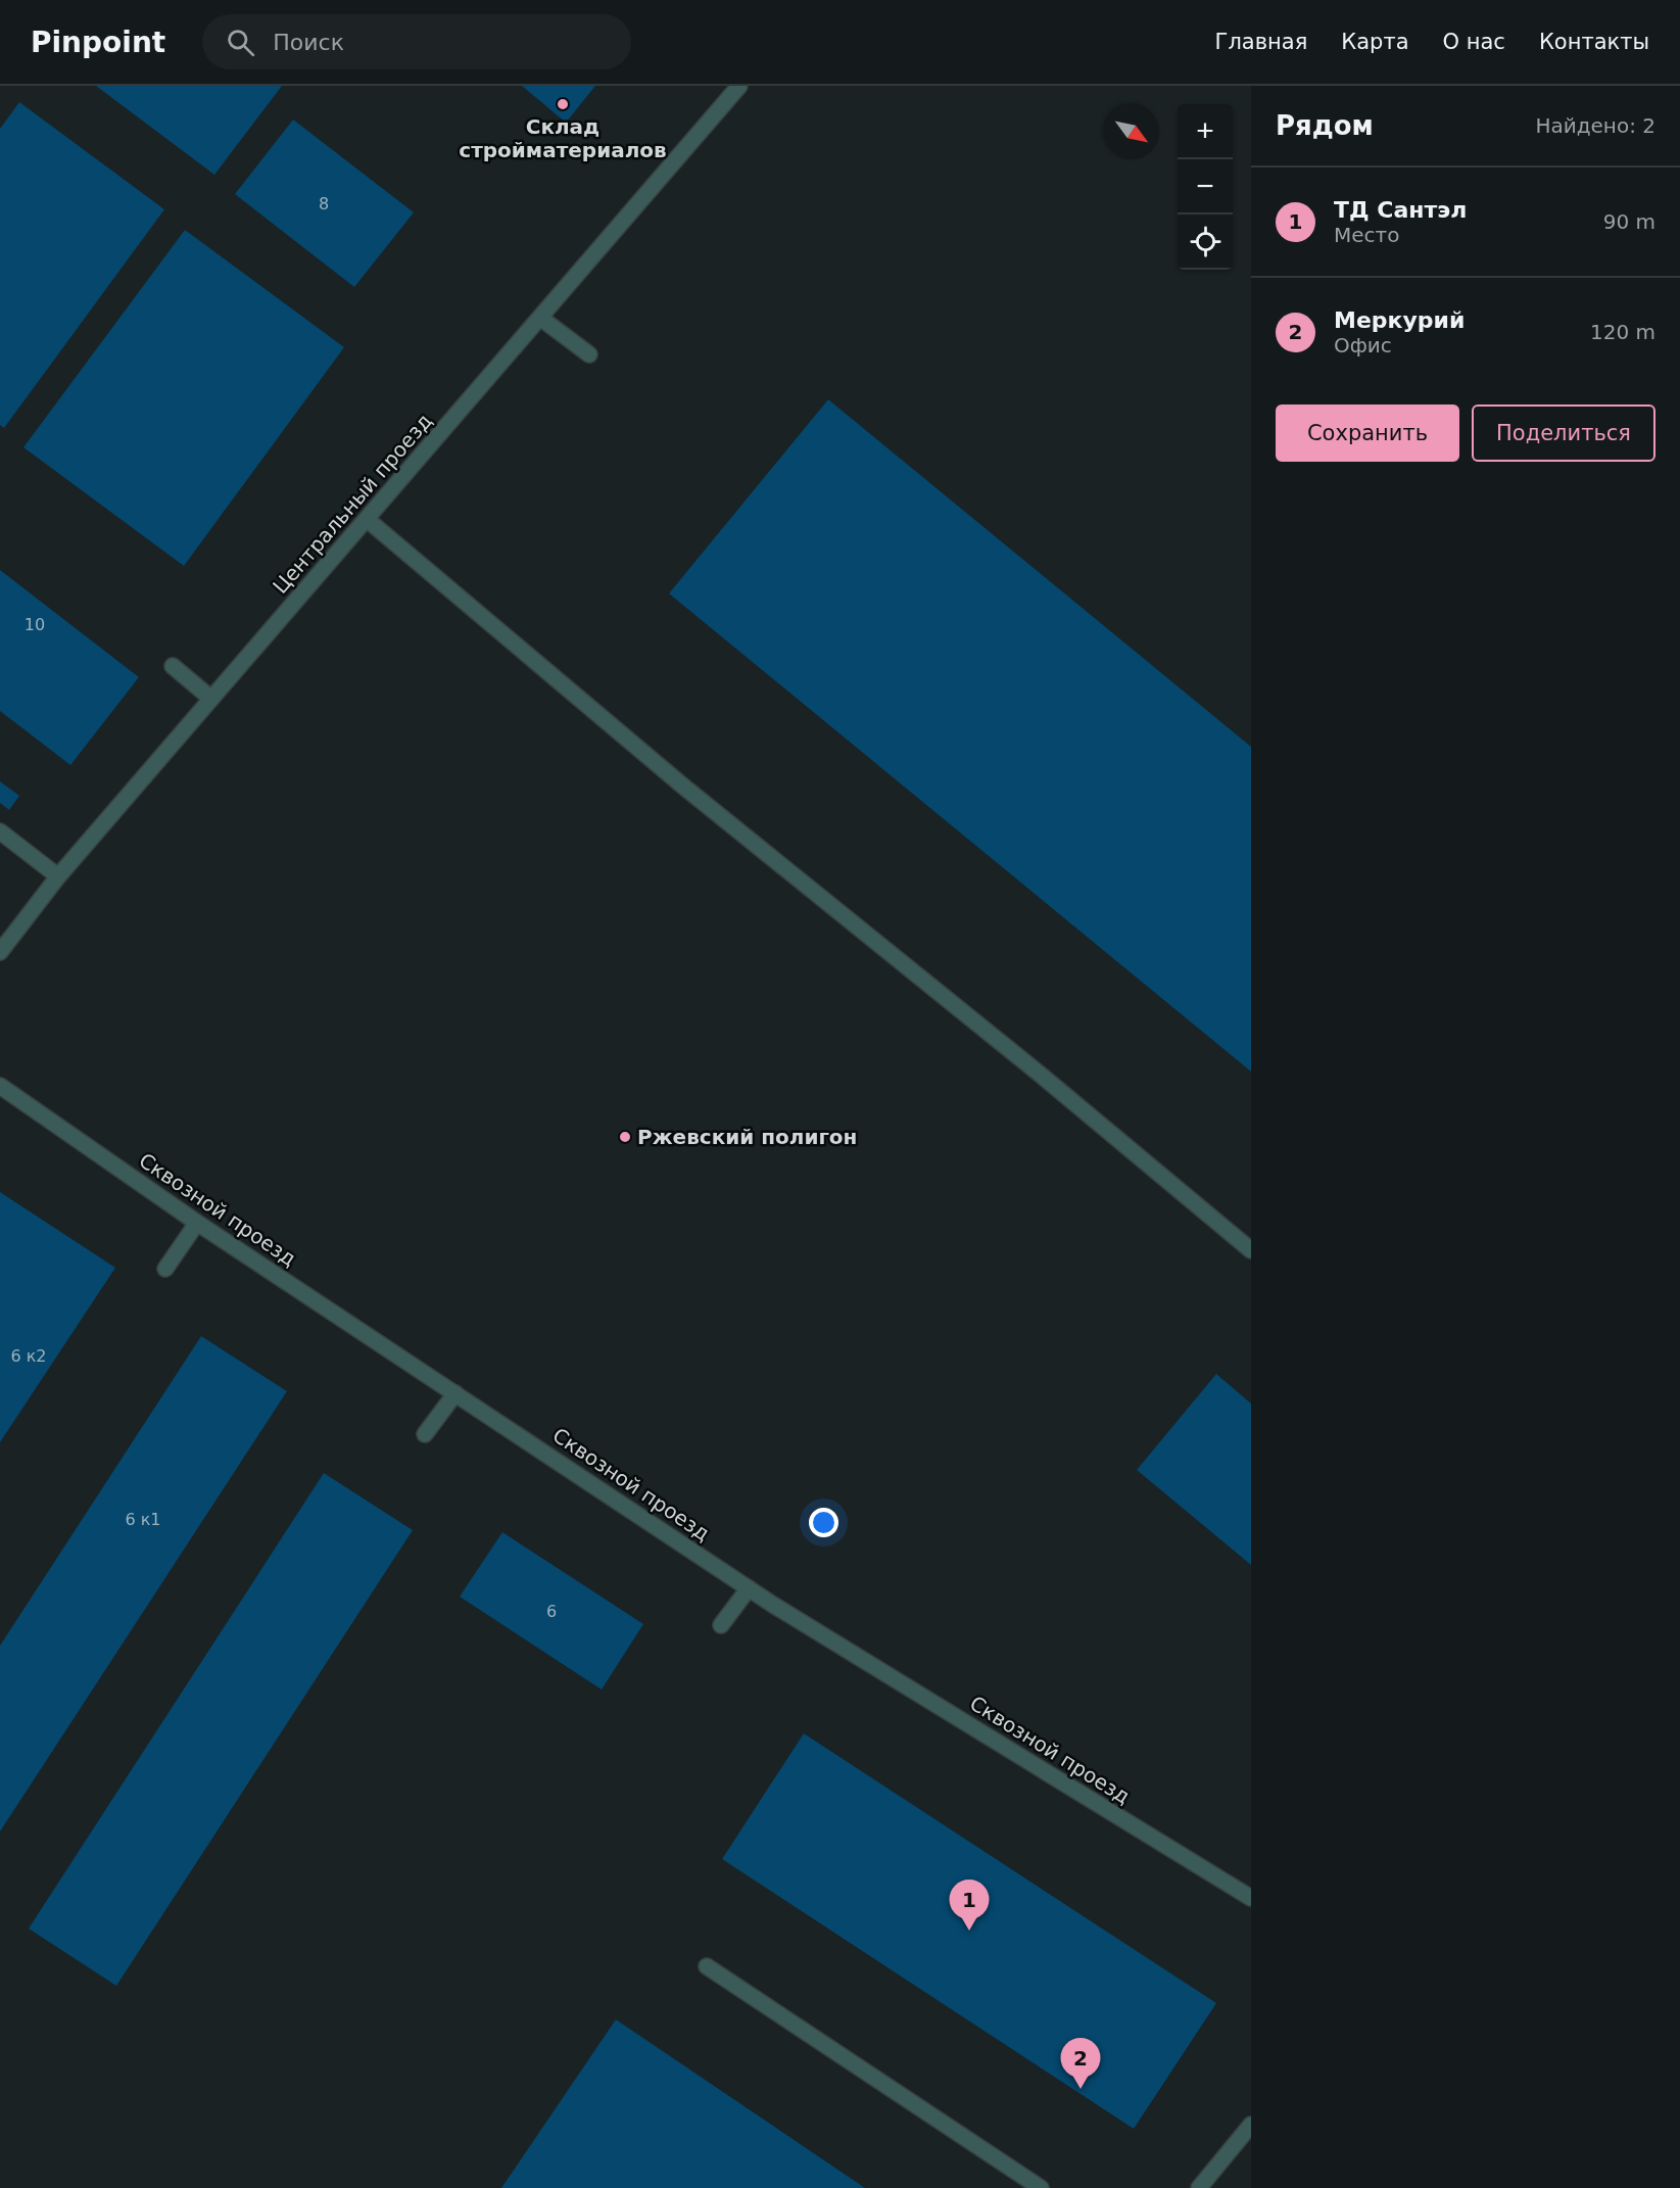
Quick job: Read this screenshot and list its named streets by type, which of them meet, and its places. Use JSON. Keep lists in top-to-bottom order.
{
  "streets": {
    "street": ["Центральный проезд", "Сквозной проезд"]
  },
  "places": ["Склад стройматериалов", "Ржевский полигон"],
  "house_numbers": [
    "8",
    "10",
    "6 к2",
    "6 к1",
    "6"
  ],
  "north": "bottom right",
  "page": {
    "header": "Pinpoint",
    "search": "Поиск",
    "nav": [
      "Главная",
      "Карта",
      "О нас",
      "Контакты"
    ],
    "heading": ["Рядом", "Найдено: 2"],
    "map_buttons": ["+", "−"],
    "list": [
      {
        "mark": "1",
        "name": "ТД Сантэл",
        "note": "Место",
        "value": "90 m"
      },
      {
        "mark": "2",
        "name": "Меркурий",
        "note": "Офис",
        "value": "120 m"
      }
    ],
    "buttons": ["Сохранить", "Поделиться"],
    "pins": ["1", "2"]
  }
}
